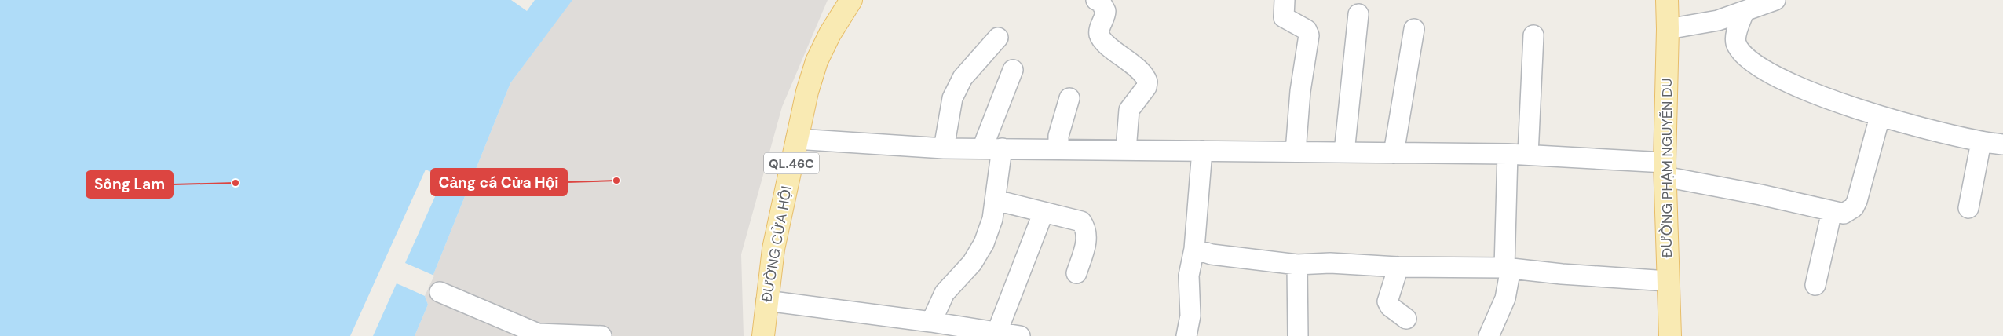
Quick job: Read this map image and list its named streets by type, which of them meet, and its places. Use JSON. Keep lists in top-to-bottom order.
{
  "streets": {
    "main road": ["QL.46C", "ĐƯỜNG PHẠM NGUYỄN DU", "ĐƯỜNG CỬA HỘI"]
  },
  "places": ["Cảng cá Cửa Hội", "Sông Lam"]
}
